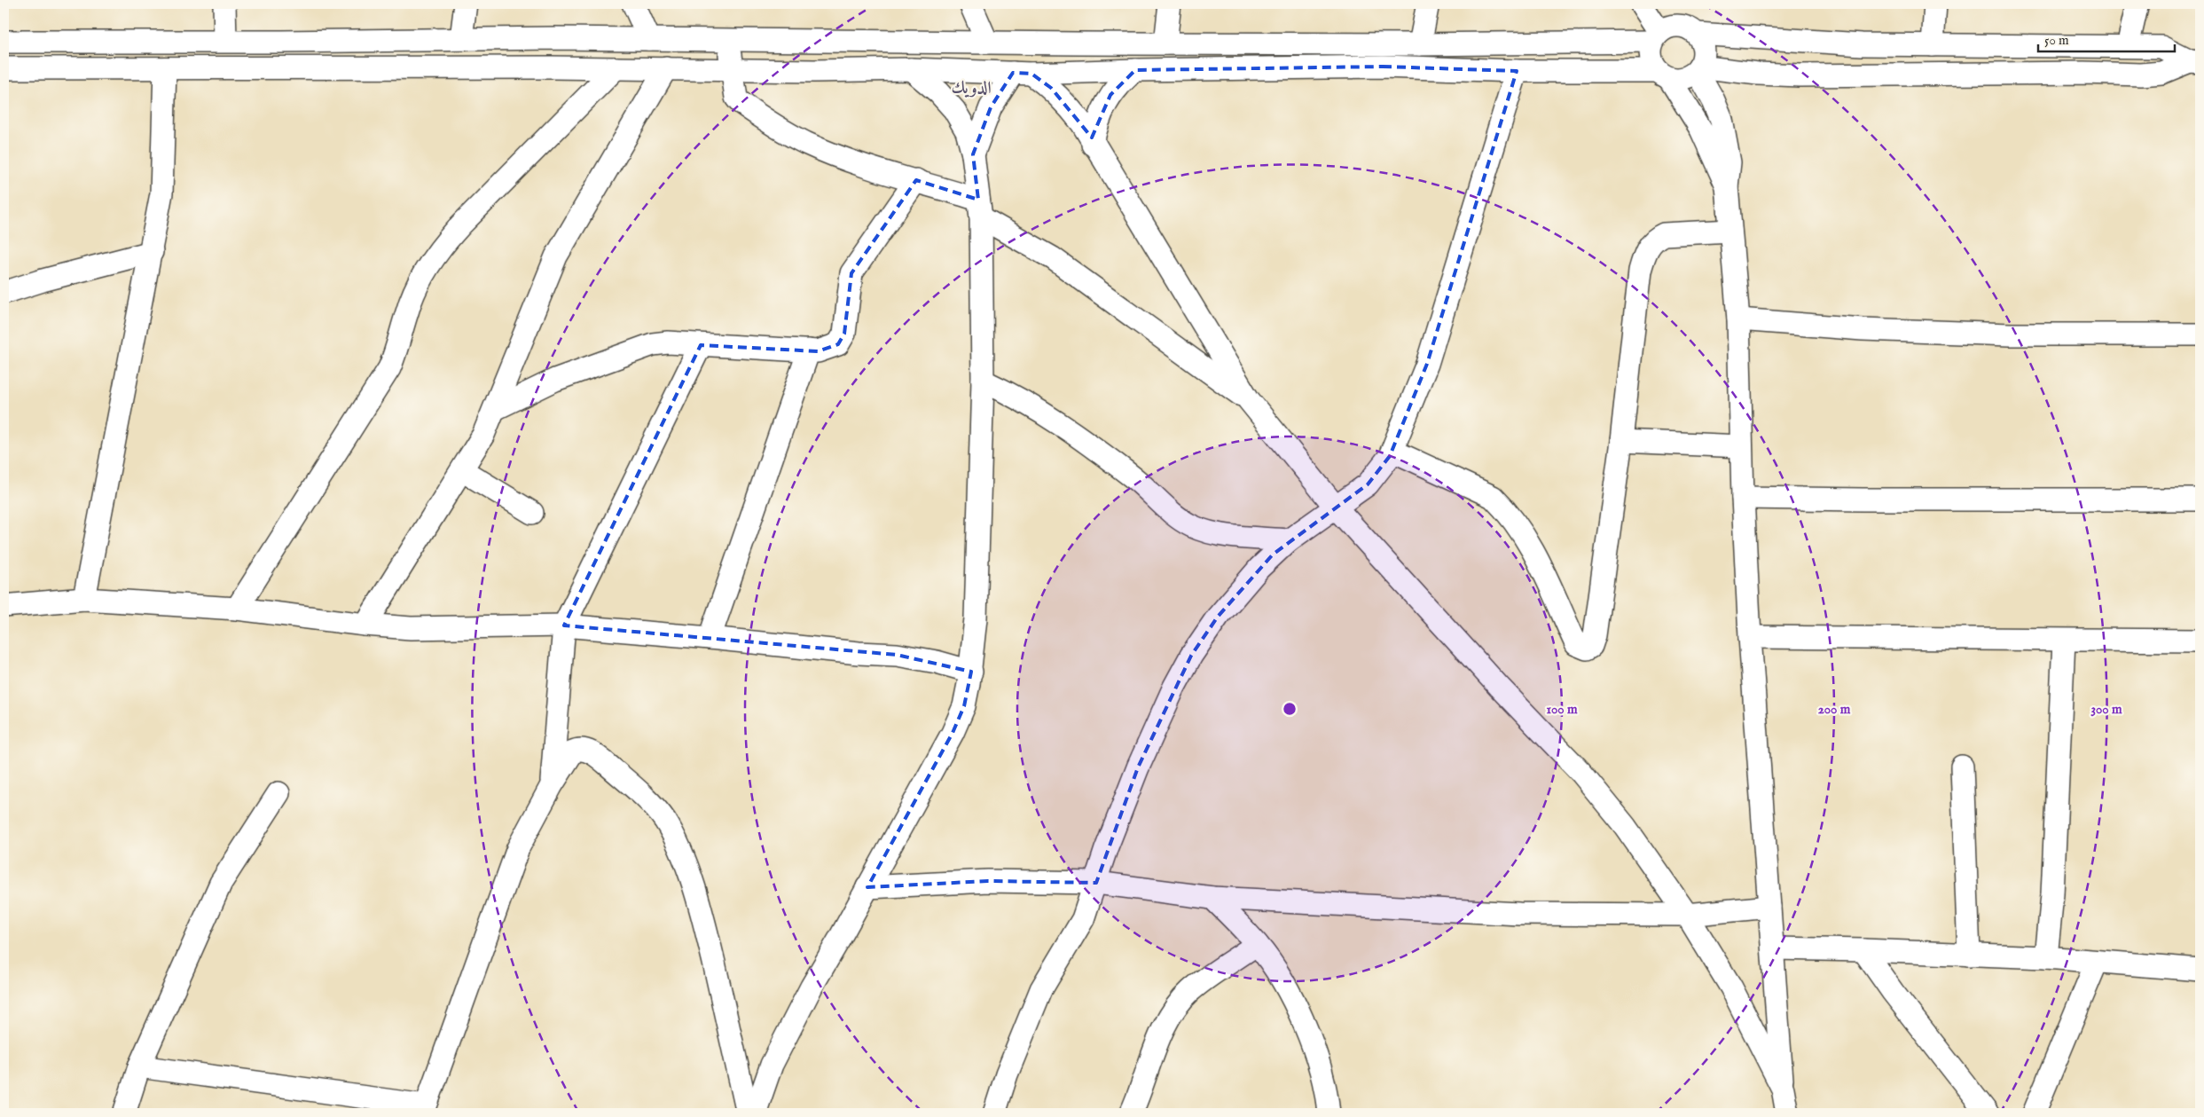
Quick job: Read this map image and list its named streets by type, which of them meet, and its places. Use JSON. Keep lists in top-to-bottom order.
{
  "districts": ["الدويك"],
  "scale_bar": "50 m",
  "rings": ["100 m", "200 m", "300 m"]
}
